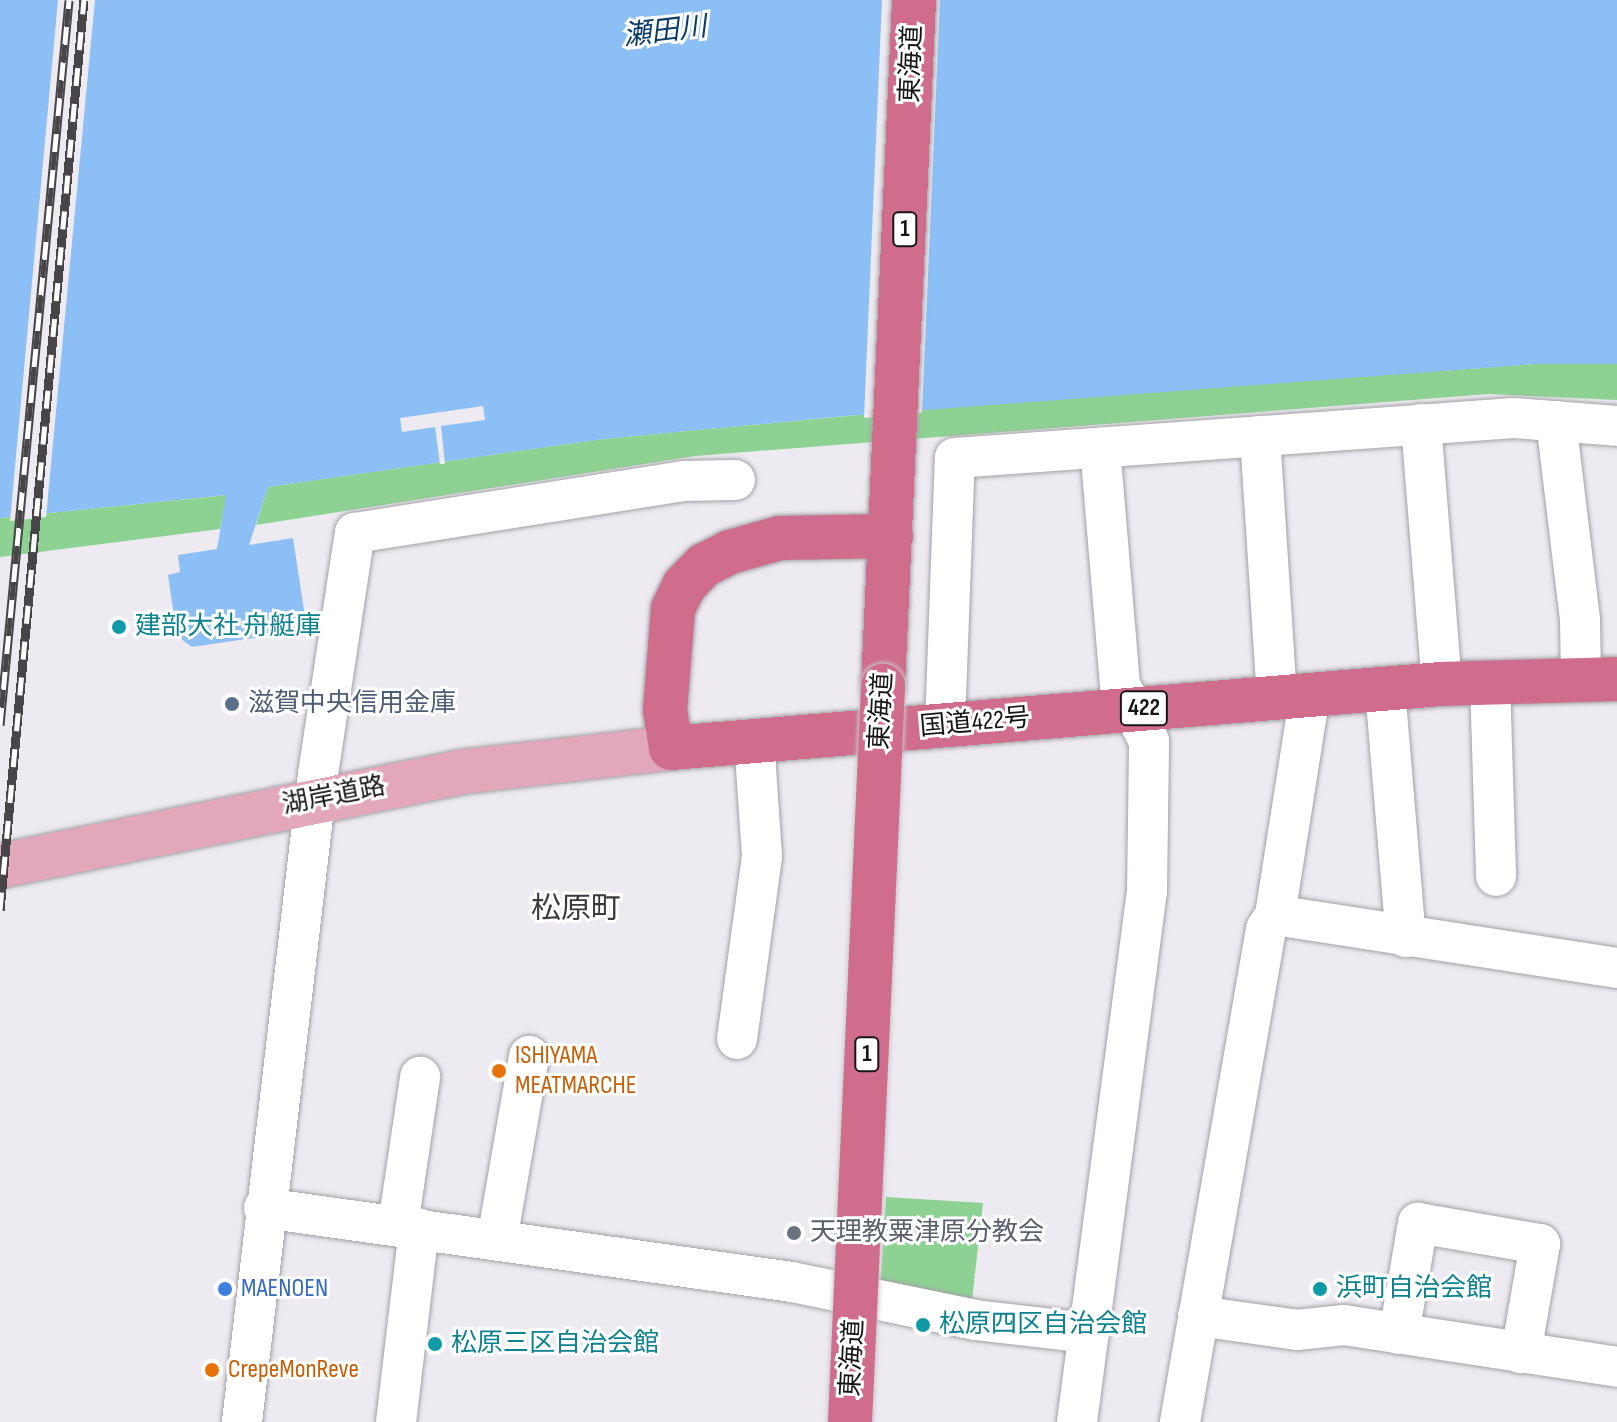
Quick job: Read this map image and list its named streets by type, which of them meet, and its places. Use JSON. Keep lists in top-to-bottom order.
{
  "streets": {
    "highway": [
      "東海道",
      "1",
      "422",
      "国道422号"
    ],
    "main road": ["湖岸道路"]
  },
  "crossings": [
    ["国道422号", "湖岸道路"]
  ],
  "districts": ["松原町"],
  "water": ["瀬田川"],
  "places": [
    "建部大社 舟艇庫",
    "滋賀中央信用金庫",
    "ISHIYAMA MEATMARCHE",
    "天理教粟津原分教会",
    "MAENOEN",
    "浜町自治会館",
    "松原四区自治会館",
    "松原三区自治会館",
    "CrepeMonReve"
  ]
}
